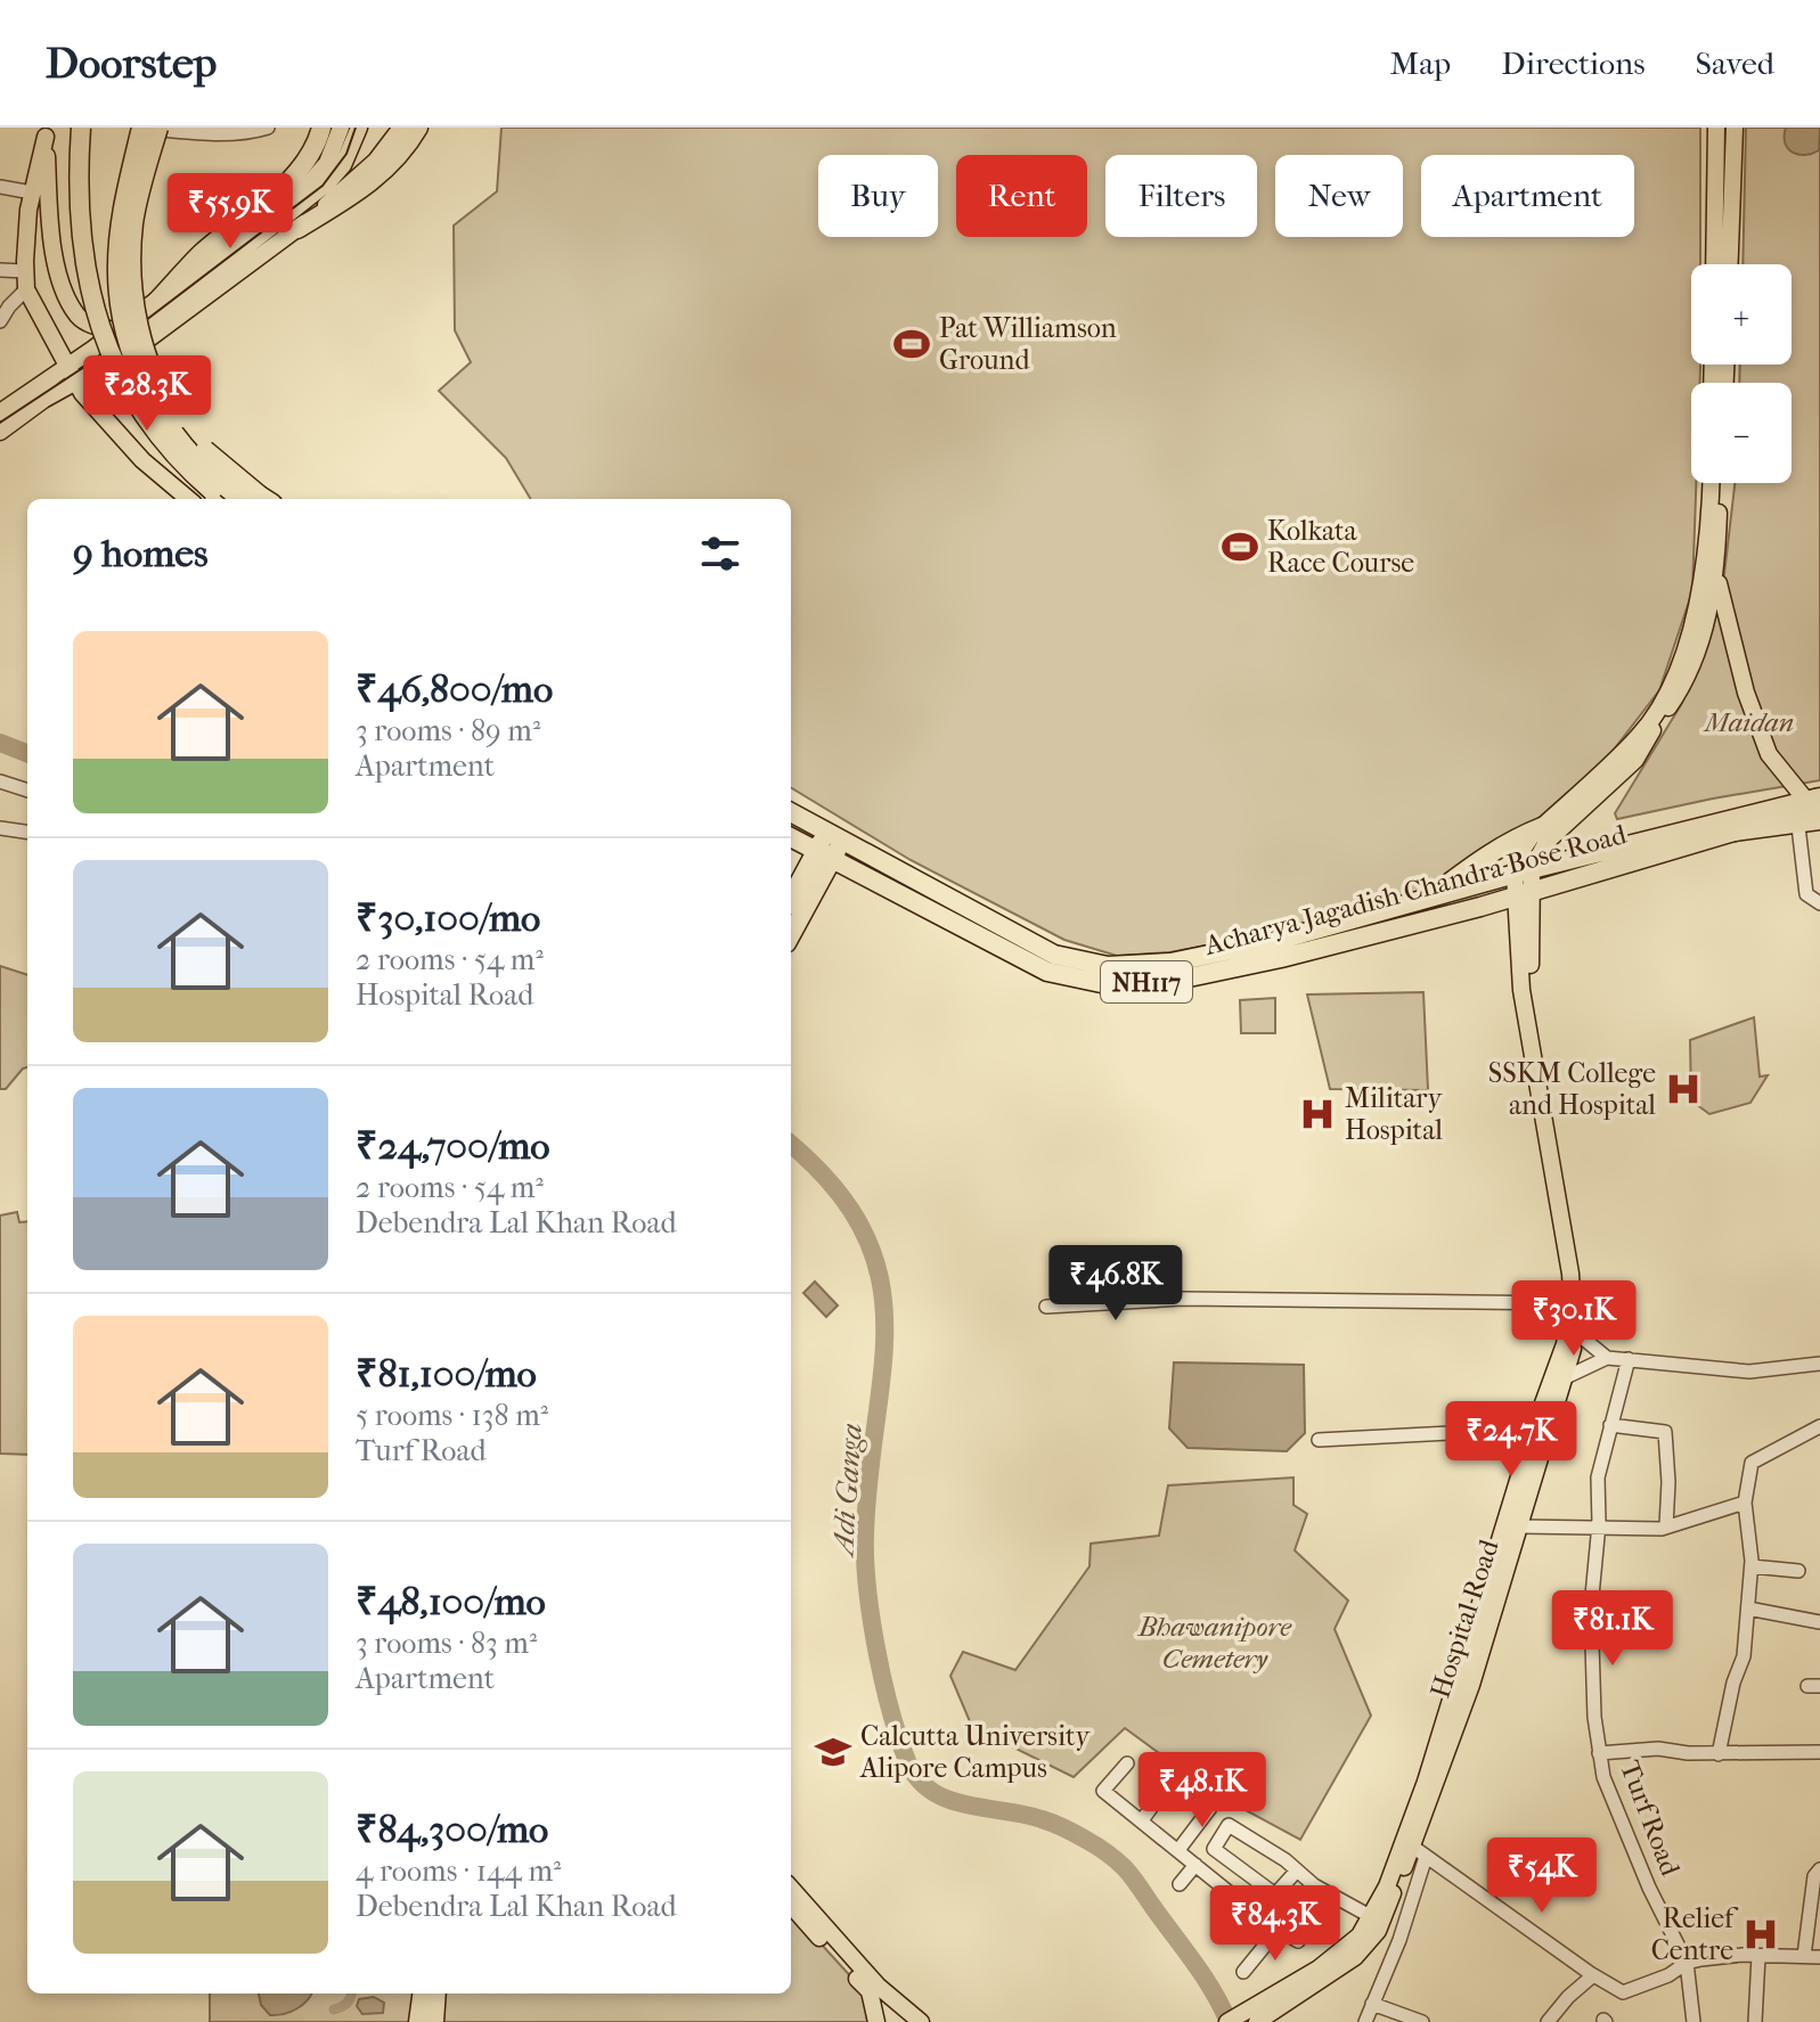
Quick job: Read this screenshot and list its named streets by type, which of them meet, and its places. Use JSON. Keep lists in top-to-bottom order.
{
  "streets": {
    "highway": ["Acharya Jagadish Chandra Bose Road", "NH117"],
    "main road": ["Hospital Road"],
    "street": ["Turf Road"]
  },
  "water": ["Adi Ganga"],
  "parks": ["Maidan", "Bhawanipore Cemetery"],
  "places": {
    "sports": ["Pat Williamson Ground", "Kolkata Race Course"],
    "hospital": ["SSKM College and Hospital", "Military Hospital", "Relief Centre"],
    "school or university": ["Calcutta University Alipore Campus"]
  },
  "page": {
    "header": "Doorstep",
    "nav": ["Map", "Directions", "Saved"],
    "chip": [
      "Buy",
      "Rent",
      "Filters",
      "New",
      "Apartment"
    ],
    "price": [
      "₹55.9K",
      "₹28.3K",
      "₹46.8K",
      "₹30.1K",
      "₹24.7K",
      "₹81.1K",
      "₹48.1K",
      "₹54K",
      "₹84.3K"
    ],
    "map_buttons": ["+", "−"],
    "heading": "9 homes",
    "list": [
      {
        "name": "₹46,800/mo",
        "note": "3 rooms · 89 m² · Apartment"
      },
      {
        "name": "₹30,100/mo",
        "note": "2 rooms · 54 m² · Hospital Road"
      },
      {
        "name": "₹24,700/mo",
        "note": "2 rooms · 54 m² · Debendra Lal Khan Road"
      },
      {
        "name": "₹81,100/mo",
        "note": "5 rooms · 138 m² · Turf Road"
      },
      {
        "name": "₹48,100/mo",
        "note": "3 rooms · 83 m² · Apartment"
      },
      {
        "name": "₹84,300/mo",
        "note": "4 rooms · 144 m² · Debendra Lal Khan Road"
      }
    ]
  }
}
